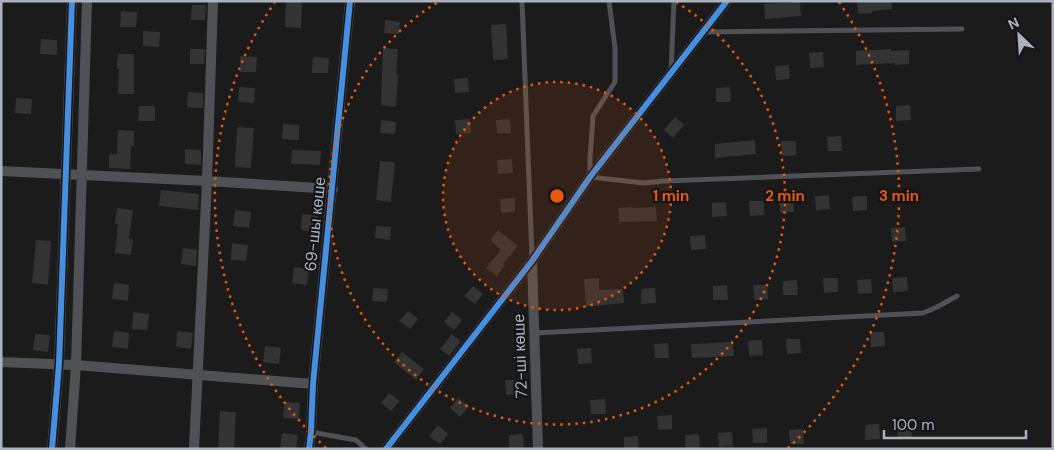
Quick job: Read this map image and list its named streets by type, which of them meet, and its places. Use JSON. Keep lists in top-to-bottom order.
{
  "streets": {
    "street": ["69-шы көше", "72-ші көше"]
  },
  "scale_bar": "100 m",
  "north": "top left",
  "rings": ["1 min", "2 min", "3 min"]
}
